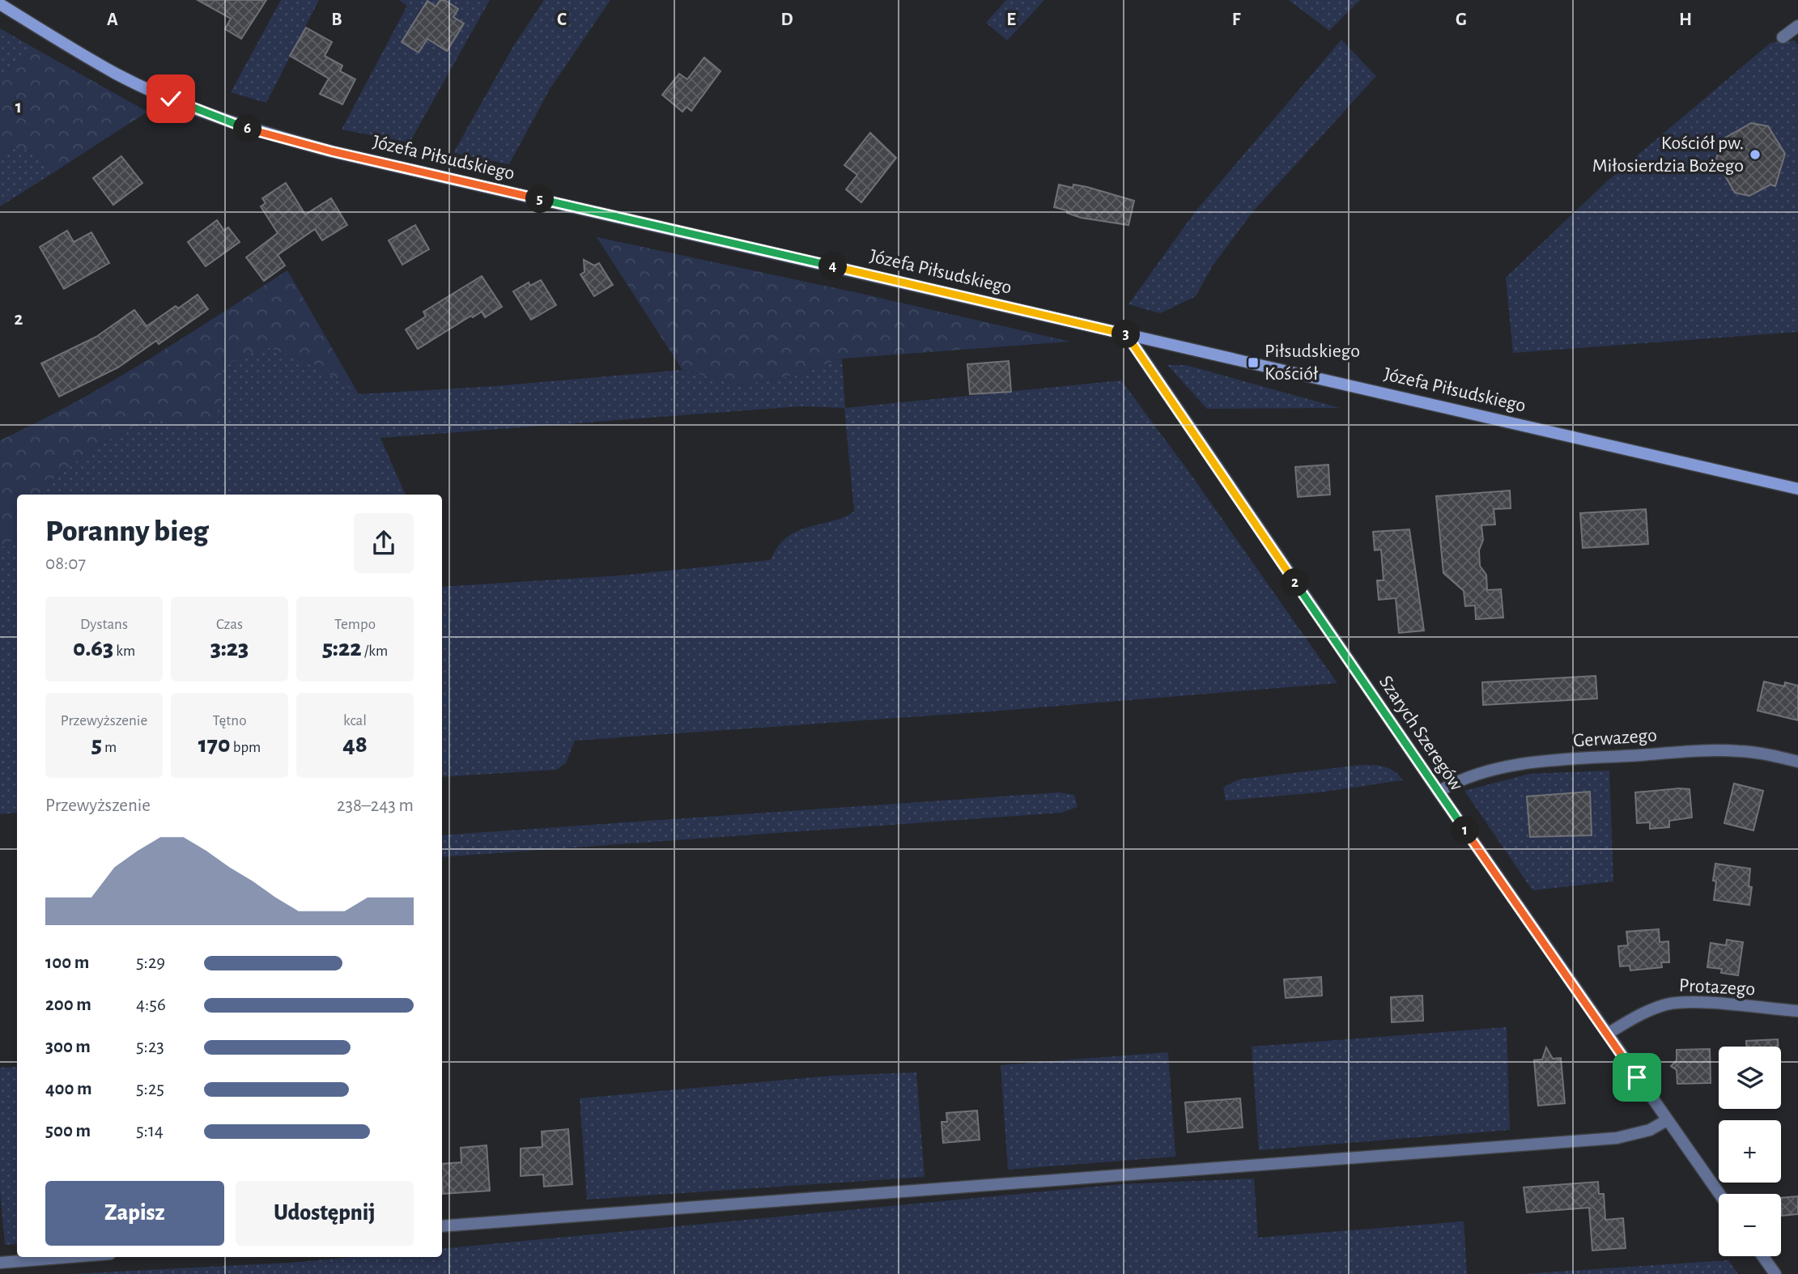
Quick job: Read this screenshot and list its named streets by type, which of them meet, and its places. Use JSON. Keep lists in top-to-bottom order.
{
  "streets": {
    "street": [
      "Józefa Piłsudskiego",
      "Szarych Szeregów",
      "Gerwazego",
      "Protazego"
    ]
  },
  "crossings": [
    ["Józefa Piłsudskiego", "Szarych Szeregów"],
    ["Szarych Szeregów", "Gerwazego"],
    ["Szarych Szeregów", "Protazego"]
  ],
  "places": {
    "other": ["Kościół pw. Miłosierdzia Bożego"],
    "transit": ["Piłsudskiego Kościół"]
  },
  "page": {
    "pins": [
      "6",
      "5",
      "4",
      "3",
      "2",
      "1"
    ],
    "heading": ["Poranny bieg", "08:07"],
    "stats": [
      ["Dystans", "0.63 km"],
      ["Czas", "3:23"],
      ["Tempo", "5:22 /km"],
      ["Przewyższenie", "5 m"],
      ["Tętno", "170 bpm"],
      ["kcal", "48"]
    ],
    "chart": ["Przewyższenie", "238–243 m"],
    "list": [
      {
        "name": "100 m",
        "note": "5:29"
      },
      {
        "name": "200 m",
        "note": "4:56"
      },
      {
        "name": "300 m",
        "note": "5:23"
      },
      {
        "name": "400 m",
        "note": "5:25"
      },
      {
        "name": "500 m",
        "note": "5:14"
      }
    ],
    "map_buttons": ["+", "−"],
    "buttons": ["Zapisz", "Udostępnij"]
  },
  "grid": {
    "columns": [
      "A",
      "B",
      "C",
      "D",
      "E",
      "F",
      "G",
      "H"
    ],
    "rows": ["1", "2"]
  }
}
